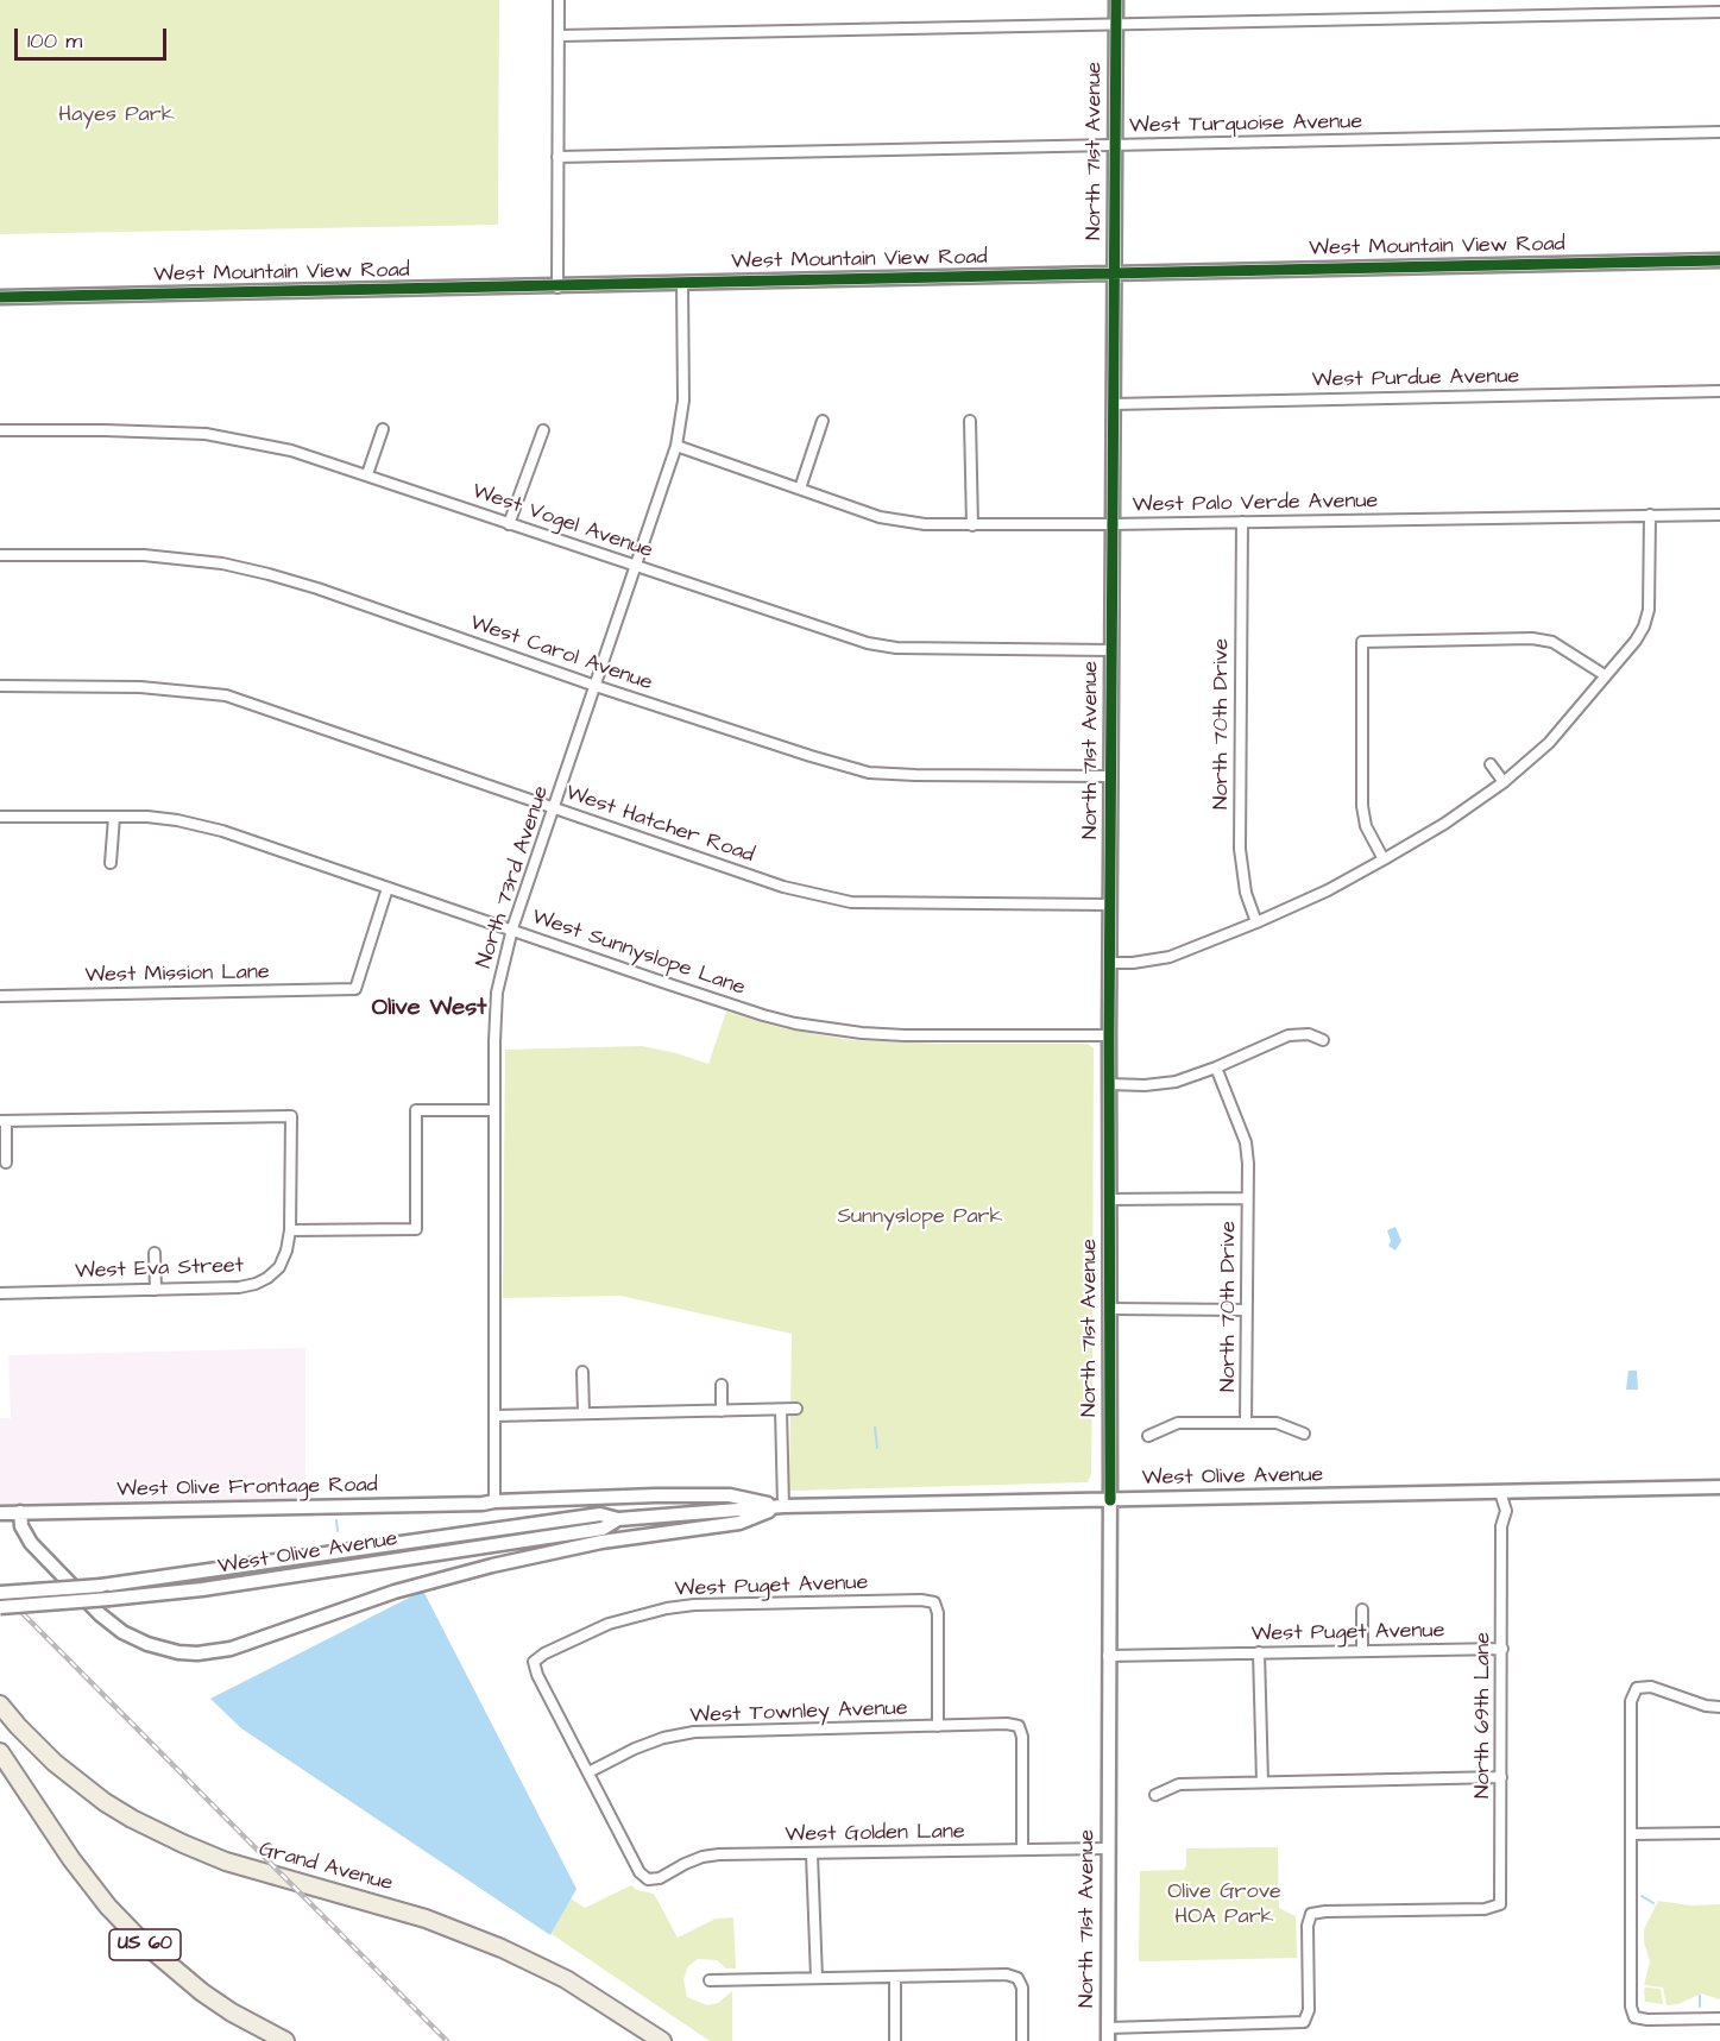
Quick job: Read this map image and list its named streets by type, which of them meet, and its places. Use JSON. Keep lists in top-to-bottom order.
{
  "streets": {
    "highway": ["Grand Avenue", "US 60"],
    "main road": [
      "North 71st Avenue",
      "West Mountain View Road",
      "West Olive Avenue",
      "West Olive Frontage Road"
    ],
    "street": [
      "West Turquoise Avenue",
      "West Purdue Avenue",
      "West Palo Verde Avenue",
      "West Vogel Avenue",
      "West Carol Avenue",
      "North 70th Drive",
      "West Hatcher Road",
      "North 73rd Avenue",
      "West Sunnyslope Lane",
      "West Mission Lane",
      "West Eva Street",
      "West Puget Avenue",
      "West Townley Avenue",
      "North 69th Lane",
      "West Golden Lane"
    ]
  },
  "crossings": [
    ["West Turquoise Avenue", "North 71st Avenue"],
    ["North 71st Avenue", "West Mountain View Road"],
    ["North 71st Avenue", "West Purdue Avenue"],
    ["North 71st Avenue", "West Palo Verde Avenue"],
    ["North 71st Avenue", "West Vogel Avenue"],
    ["North 71st Avenue", "West Carol Avenue"],
    ["North 71st Avenue", "West Hatcher Road"],
    ["North 71st Avenue", "West Sunnyslope Lane"],
    ["North 71st Avenue", "West Olive Avenue"],
    ["North 71st Avenue", "West Puget Avenue"],
    ["North 71st Avenue", "North 69th Lane"],
    ["North 71st Avenue", "West Golden Lane"],
    ["West Mountain View Road", "North 73rd Avenue"],
    ["West Palo Verde Avenue", "North 70th Drive"],
    ["West Palo Verde Avenue", "North 73rd Avenue"],
    ["West Vogel Avenue", "North 73rd Avenue"],
    ["West Carol Avenue", "North 73rd Avenue"],
    ["West Hatcher Road", "North 73rd Avenue"],
    ["North 73rd Avenue", "West Sunnyslope Lane"],
    ["North 73rd Avenue", "West Olive Frontage Road"],
    ["West Sunnyslope Lane", "West Mission Lane"],
    ["West Olive Avenue", "West Olive Frontage Road"],
    ["West Olive Avenue", "North 69th Lane"],
    ["West Puget Avenue", "West Townley Avenue"],
    ["West Puget Avenue", "North 69th Lane"],
    ["West Puget Avenue", "West Golden Lane"],
    ["West Townley Avenue", "West Golden Lane"]
  ],
  "districts": ["Olive West"],
  "parks": ["Hayes Park", "Sunnyslope Park", "Olive Grove HOA Park"],
  "scale_bar": "100 m"
}
